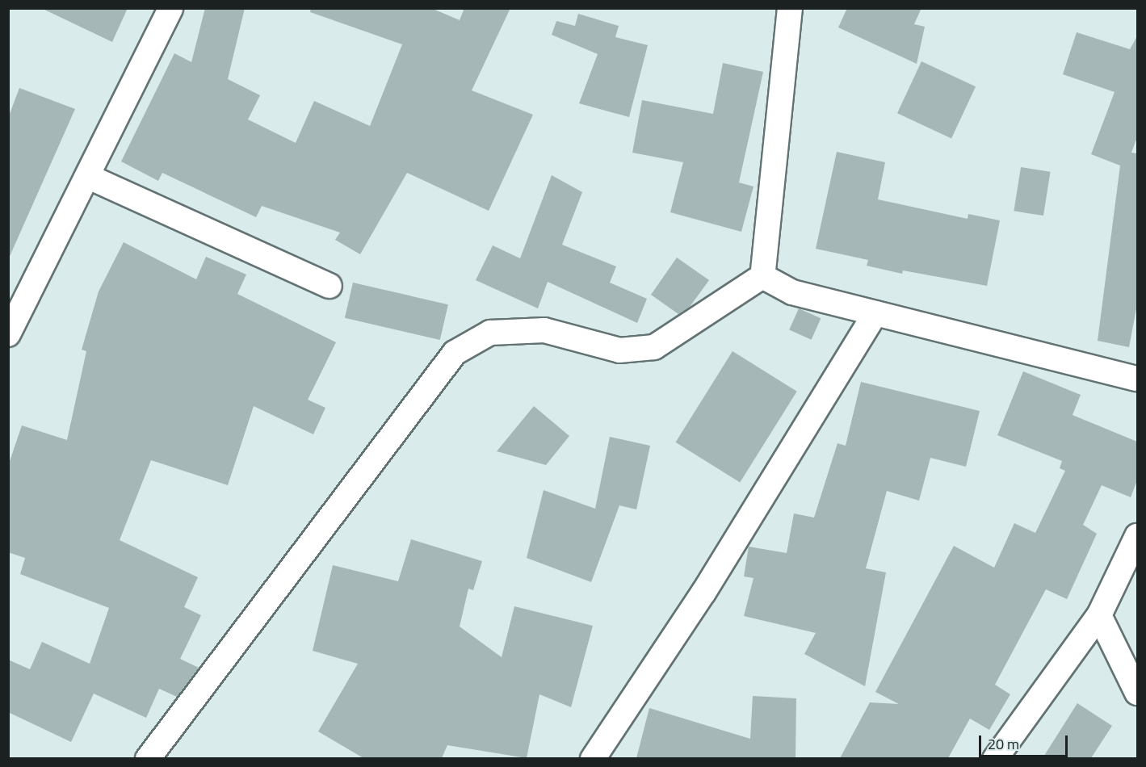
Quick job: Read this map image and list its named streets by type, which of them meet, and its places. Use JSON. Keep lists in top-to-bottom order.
{
  "scale_bar": "20 m"
}
